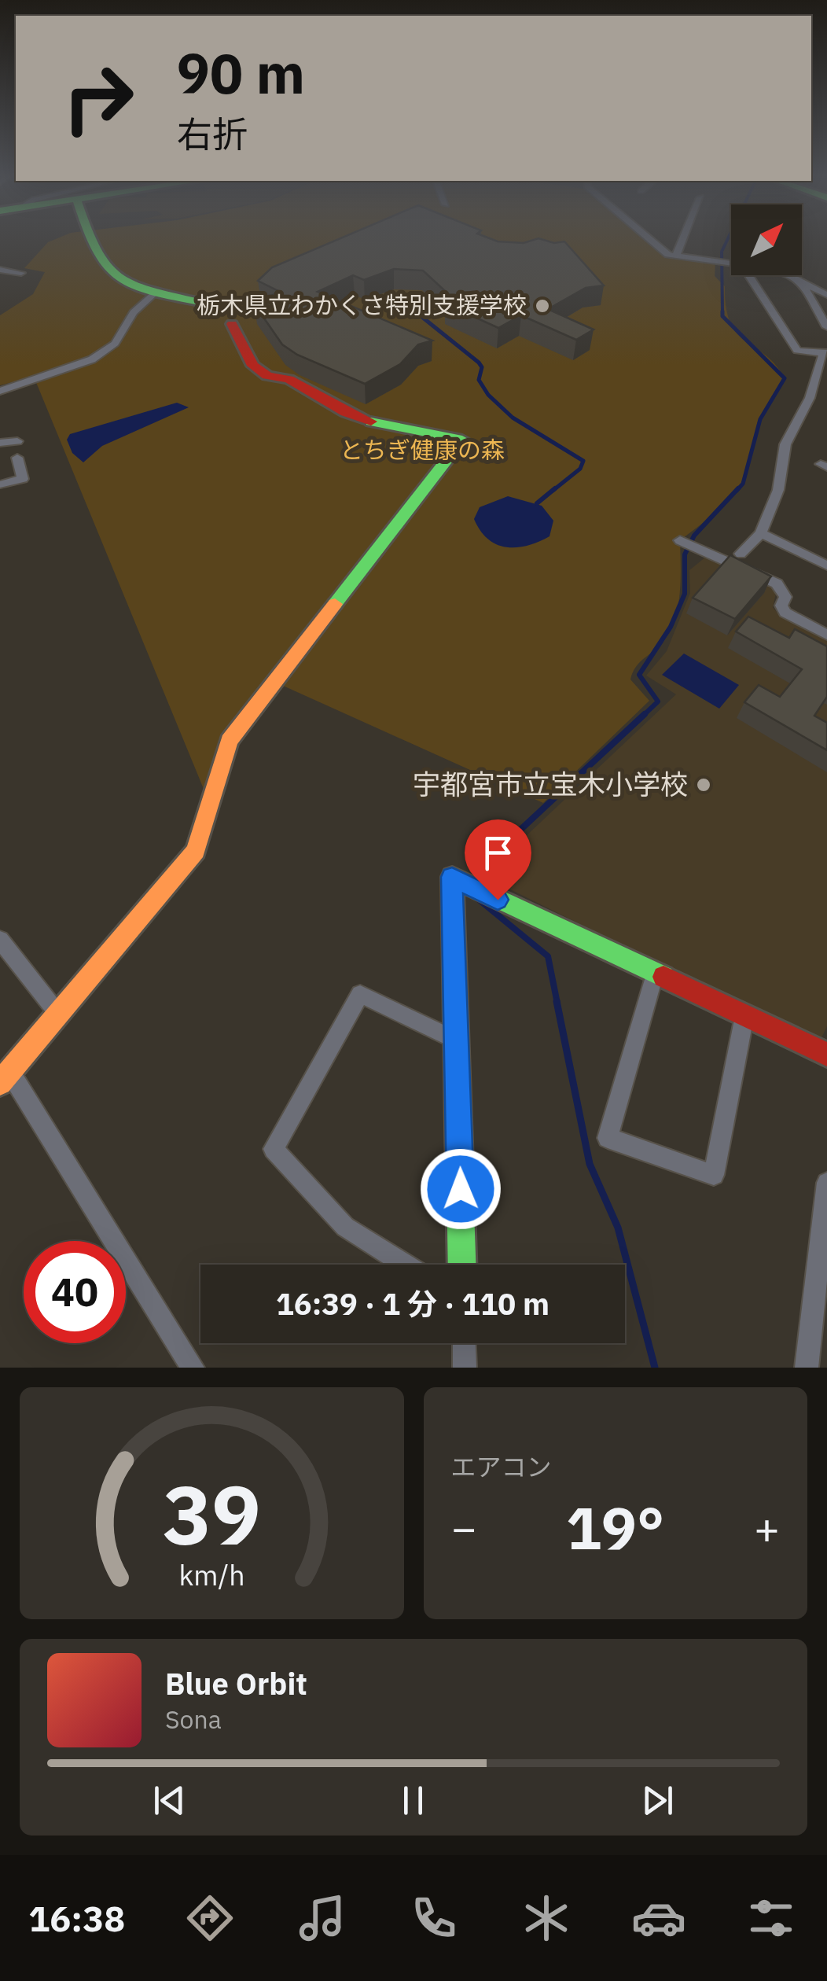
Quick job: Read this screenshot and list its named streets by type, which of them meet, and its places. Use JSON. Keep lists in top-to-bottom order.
{
  "parks": ["とちぎ健康の森"],
  "places": ["栃木県立わかくさ特別支援学校", "宇都宮市立宝木小学校"],
  "north": "top right",
  "page": {
    "turn": ["90 m", "右折"],
    "limit": "40",
    "trip": "16:39 · 1 分 · 110 m",
    "tile": "エアコン",
    "heat": ["−", "19°", "+"],
    "song": ["Blue Orbit", "Sona"],
    "tabs": "16:38",
    "gauge": ["39", "km/h"]
  }
}
